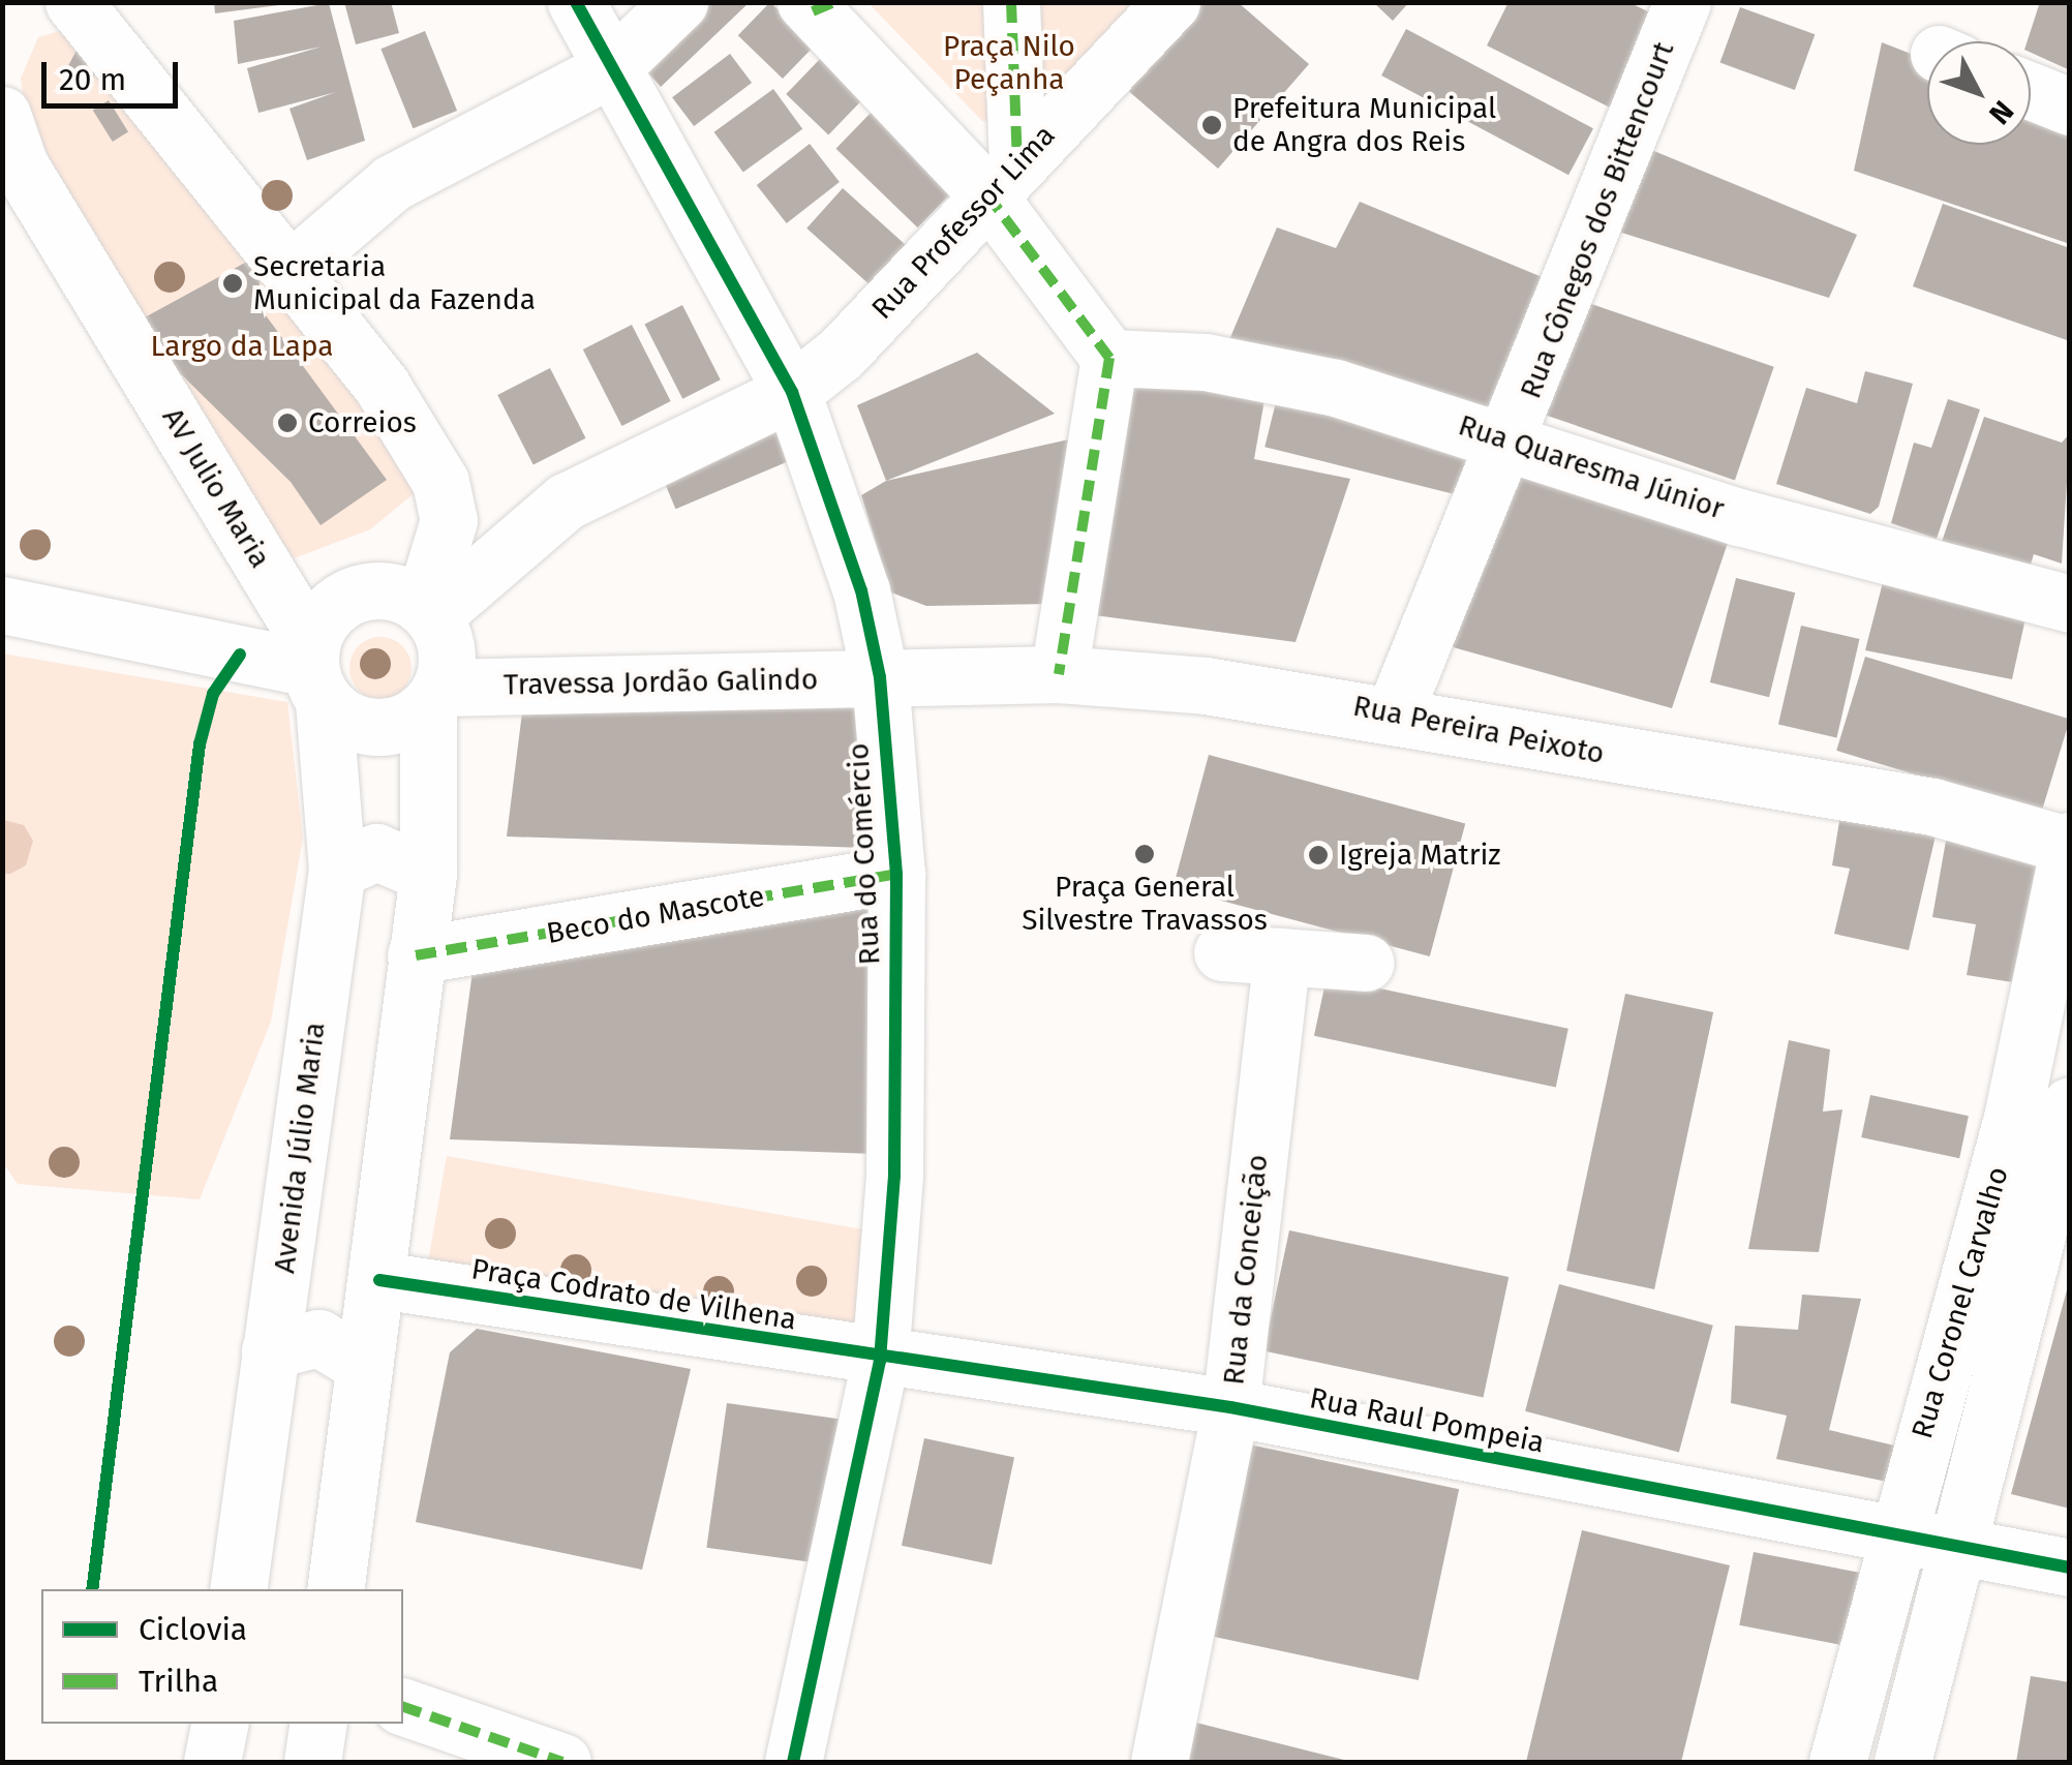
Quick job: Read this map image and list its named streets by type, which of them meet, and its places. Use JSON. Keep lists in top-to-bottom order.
{
  "streets": {
    "street": [
      "Rua Cônegos dos Bittencourt",
      "Rua Professor Lima",
      "Rua Quaresma Júnior",
      "AV Julio Maria",
      "Travessa Jordão Galindo",
      "Rua Pereira Peixoto",
      "Rua do Comércio",
      "Beco do Mascote",
      "Avenida Júlio Maria",
      "Rua da Conceição",
      "Praça Codrato de Vilhena",
      "Rua Coronel Carvalho",
      "Rua Raul Pompeia"
    ]
  },
  "crossings": [
    ["Rua Cônegos dos Bittencourt", "Rua Quaresma Júnior"],
    ["Rua Cônegos dos Bittencourt", "Rua Pereira Peixoto"],
    ["Rua Professor Lima", "AV Julio Maria"],
    ["Rua Professor Lima", "Travessa Jordão Galindo"],
    ["Rua Professor Lima", "Rua do Comércio"],
    ["Rua Professor Lima", "Avenida Júlio Maria"],
    ["AV Julio Maria", "Travessa Jordão Galindo"],
    ["AV Julio Maria", "Avenida Júlio Maria"],
    ["Travessa Jordão Galindo", "Rua Pereira Peixoto"],
    ["Travessa Jordão Galindo", "Rua do Comércio"],
    ["Travessa Jordão Galindo", "Avenida Júlio Maria"],
    ["Rua Pereira Peixoto", "Rua do Comércio"],
    ["Rua Pereira Peixoto", "Rua Coronel Carvalho"],
    ["Rua do Comércio", "Beco do Mascote"],
    ["Rua do Comércio", "Praça Codrato de Vilhena"],
    ["Rua do Comércio", "Rua Raul Pompeia"],
    ["Rua da Conceição", "Rua Raul Pompeia"],
    ["Praça Codrato de Vilhena", "Rua Raul Pompeia"],
    ["Rua Coronel Carvalho", "Rua Raul Pompeia"]
  ],
  "parks": ["Praça Nilo Peçanha", "Largo da Lapa"],
  "places": [
    "Prefeitura Municipal de Angra dos Reis",
    "Secretaria Municipal da Fazenda",
    "Correios",
    "Praça General Silvestre Travassos",
    "Igreja Matriz"
  ],
  "legend": ["Ciclovia", "Trilha"],
  "scale_bar": "20 m",
  "north": "bottom right"
}
